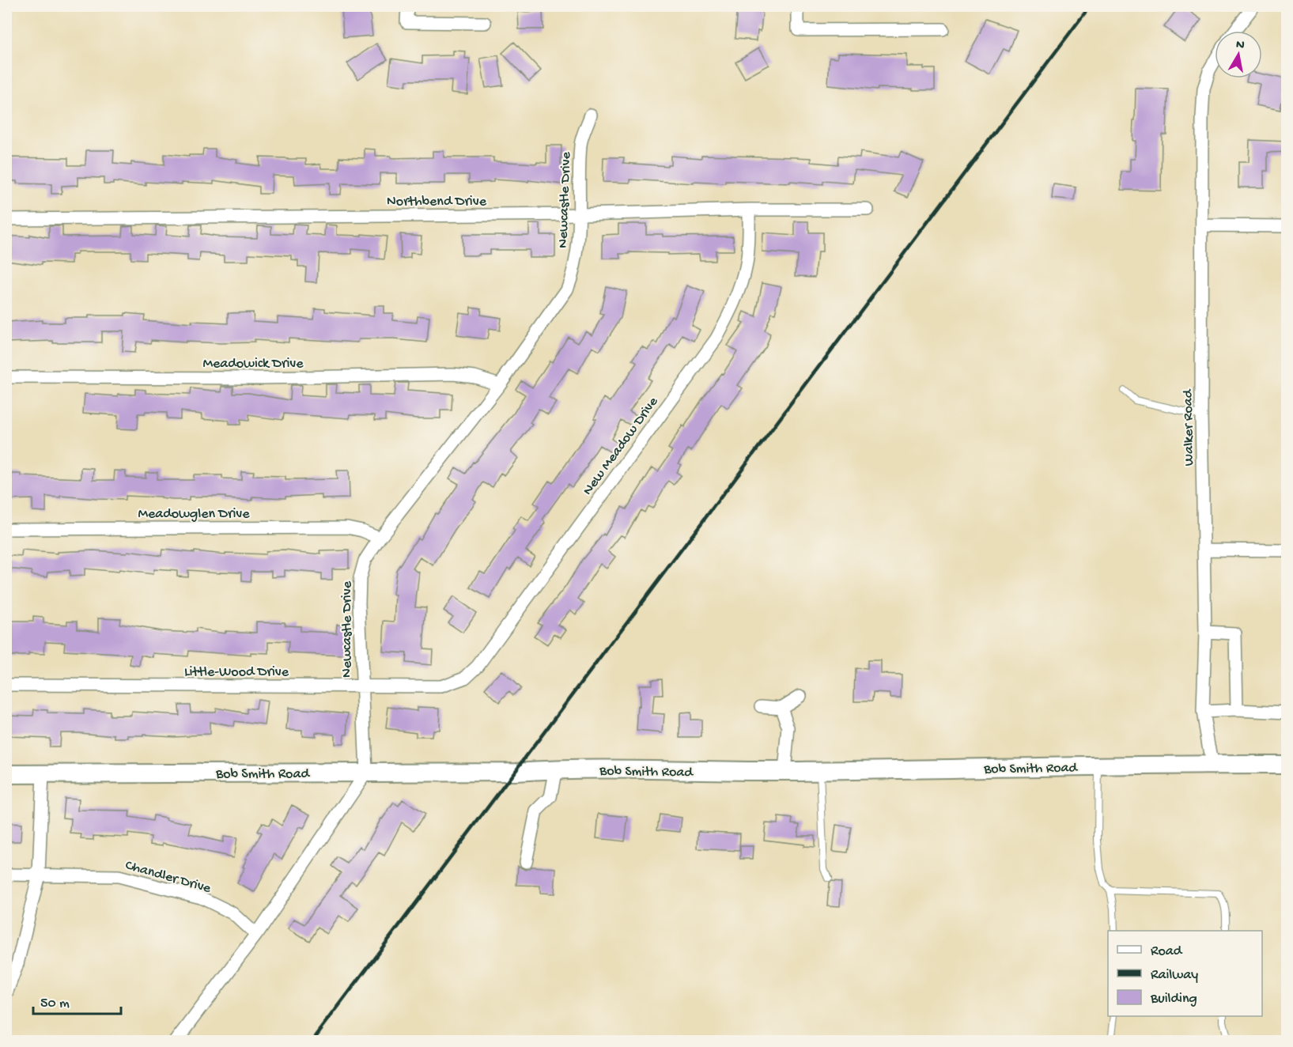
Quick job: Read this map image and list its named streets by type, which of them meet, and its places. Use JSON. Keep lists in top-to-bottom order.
{
  "streets": {
    "street": [
      "Northbend Drive",
      "Newcastle Drive",
      "Meadowick Drive",
      "Walker Road",
      "New Meadow Drive",
      "Meadowglen Drive",
      "Little-Wood Drive",
      "Bob Smith Road",
      "Chandler Drive"
    ]
  },
  "crossings": [
    ["Northbend Drive", "Newcastle Drive"],
    ["Northbend Drive", "New Meadow Drive"],
    ["Newcastle Drive", "Meadowick Drive"],
    ["Newcastle Drive", "Meadowglen Drive"],
    ["Newcastle Drive", "Little-Wood Drive"],
    ["Newcastle Drive", "Bob Smith Road"],
    ["Walker Road", "Bob Smith Road"],
    ["New Meadow Drive", "Little-Wood Drive"]
  ],
  "legend": ["Road", "Railway", "Building"],
  "scale_bar": "50 m",
  "north": "top"
}
